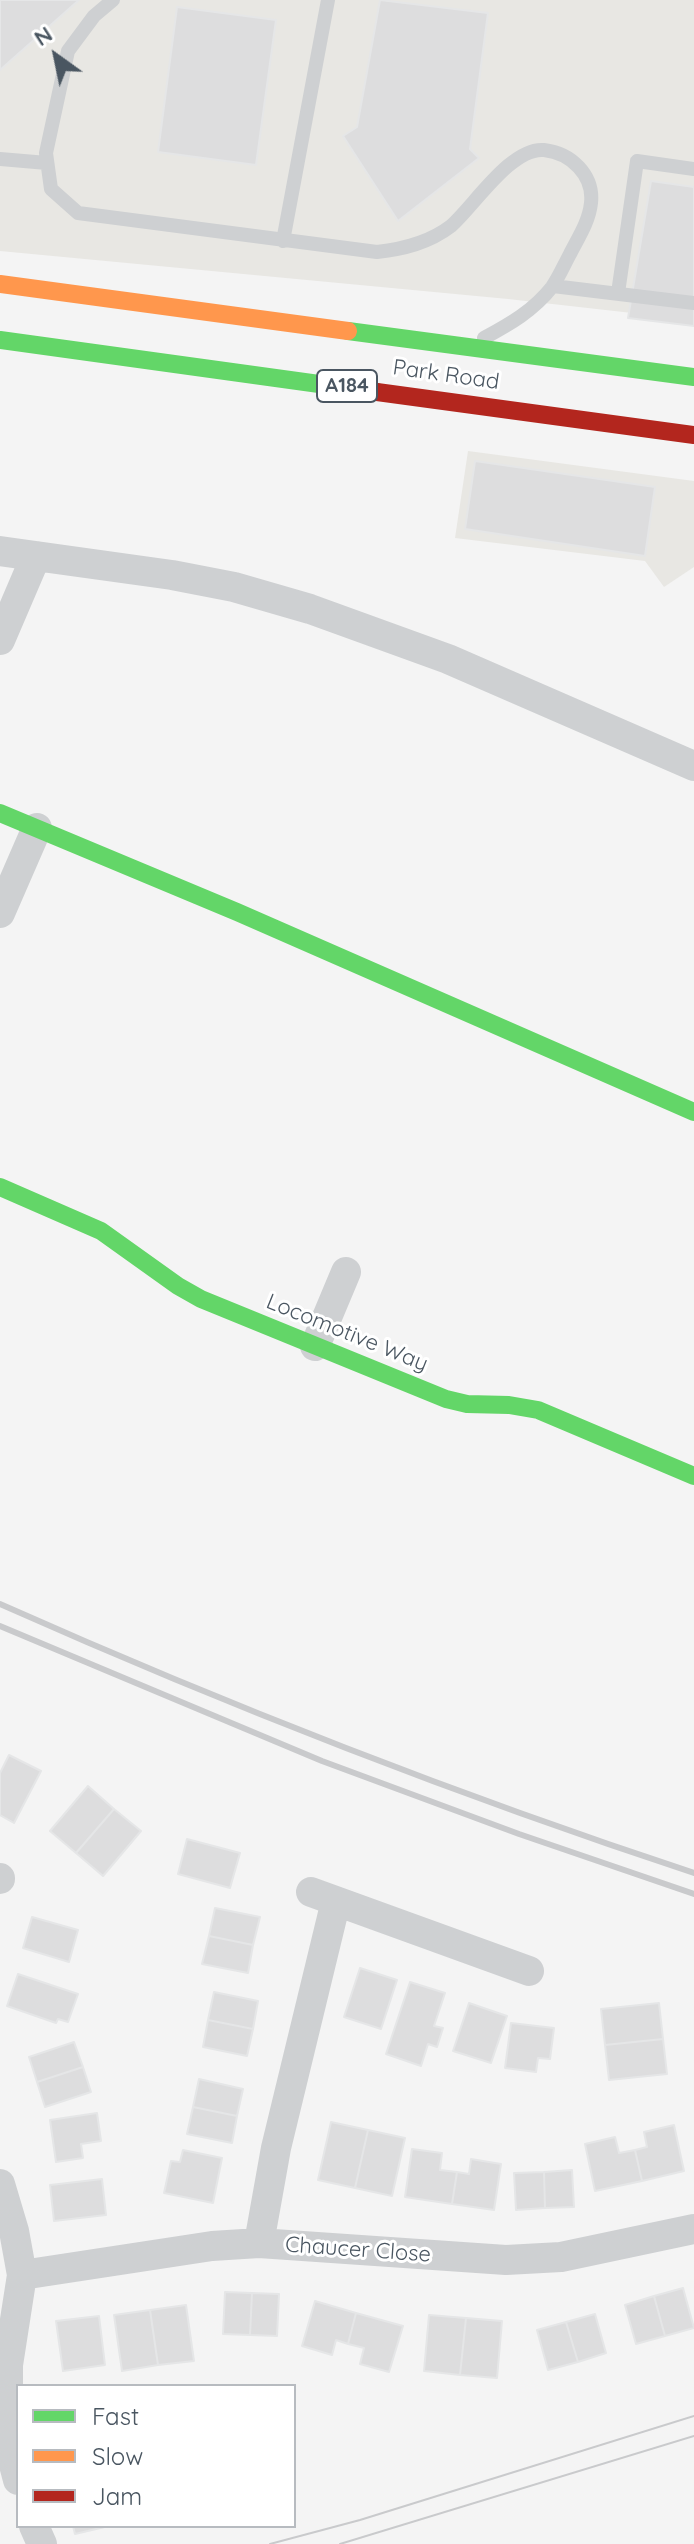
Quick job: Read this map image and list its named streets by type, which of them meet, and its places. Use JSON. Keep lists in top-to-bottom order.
{
  "streets": {
    "main road": ["Park Road", "A184", "Locomotive Way"],
    "street": ["Chaucer Close"]
  },
  "legend": ["Fast", "Slow", "Jam"],
  "north": "top left"
}
